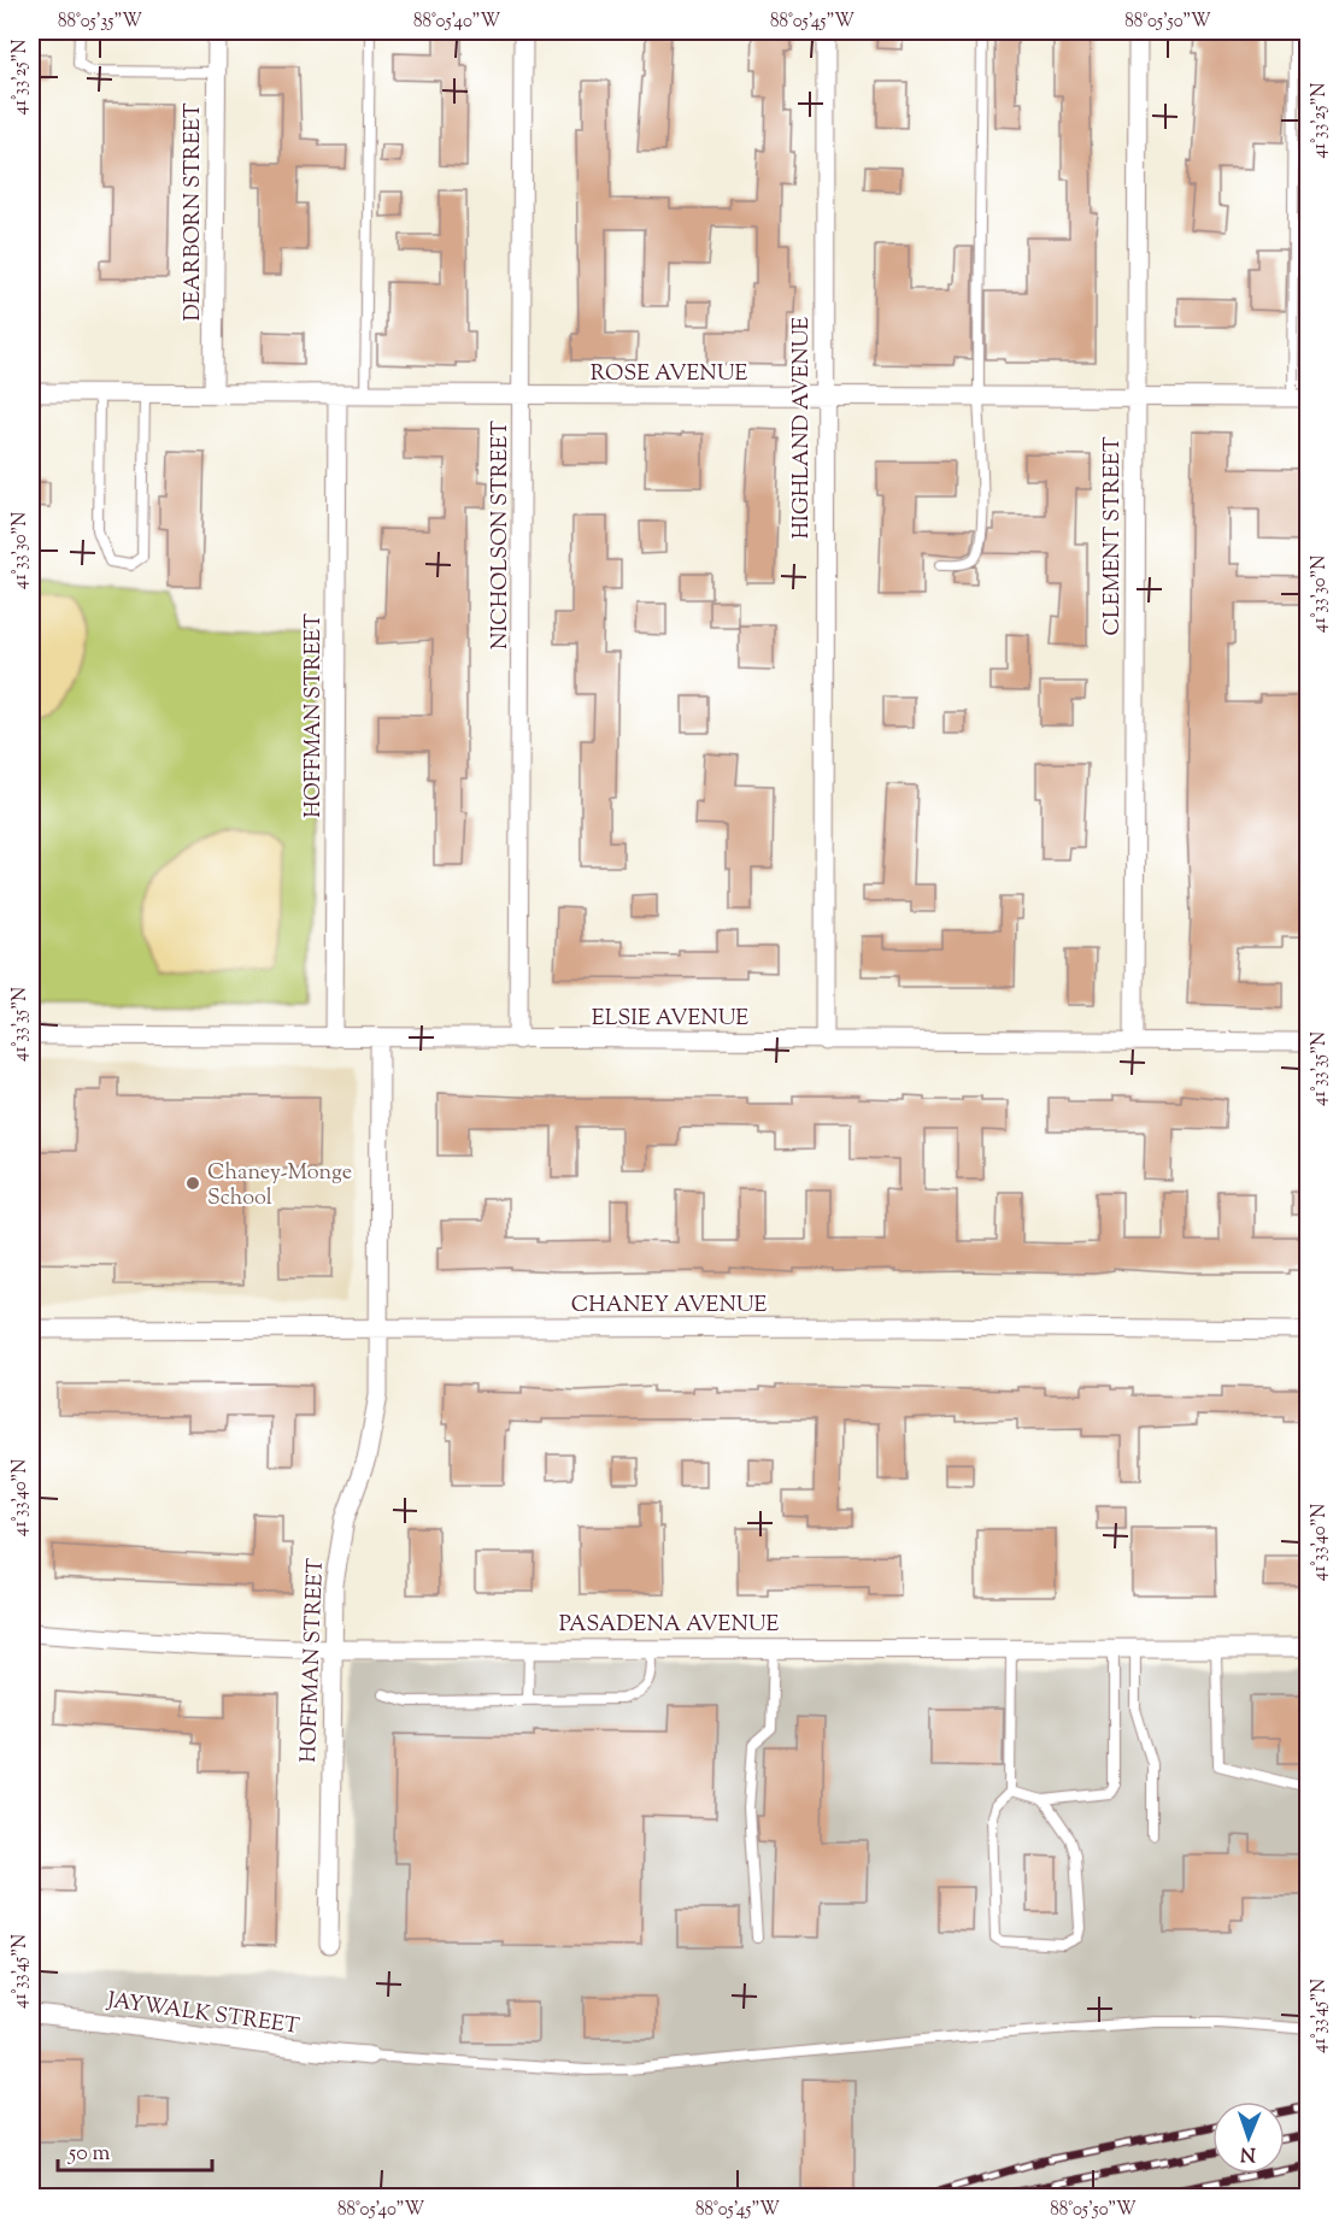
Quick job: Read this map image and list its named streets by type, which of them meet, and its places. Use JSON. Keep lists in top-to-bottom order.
{
  "streets": {
    "street": [
      "DEARBORN STREET",
      "ROSE AVENUE",
      "HIGHLAND AVENUE",
      "NICHOLSON STREET",
      "CLEMENT STREET",
      "HOFFMAN STREET",
      "ELSIE AVENUE",
      "CHANEY AVENUE",
      "PASADENA AVENUE",
      "JAYWALK STREET"
    ]
  },
  "crossings": [
    ["DEARBORN STREET", "ROSE AVENUE"],
    ["ROSE AVENUE", "HIGHLAND AVENUE"],
    ["ROSE AVENUE", "NICHOLSON STREET"],
    ["ROSE AVENUE", "CLEMENT STREET"],
    ["ROSE AVENUE", "HOFFMAN STREET"],
    ["HIGHLAND AVENUE", "ELSIE AVENUE"],
    ["NICHOLSON STREET", "ELSIE AVENUE"],
    ["CLEMENT STREET", "ELSIE AVENUE"],
    ["HOFFMAN STREET", "ELSIE AVENUE"],
    ["HOFFMAN STREET", "CHANEY AVENUE"],
    ["HOFFMAN STREET", "PASADENA AVENUE"]
  ],
  "places": ["Chaney-Monge School"],
  "scale_bar": "50 m",
  "north": "bottom",
  "coordinates": [
    "88°05'35\"W",
    "88°05'40\"W",
    "88°05'45\"W",
    "88°05'50\"W",
    "41°33'25\"N",
    "41°33'30\"N",
    "41°33'35\"N",
    "41°33'40\"N",
    "41°33'45\"N"
  ]
}
